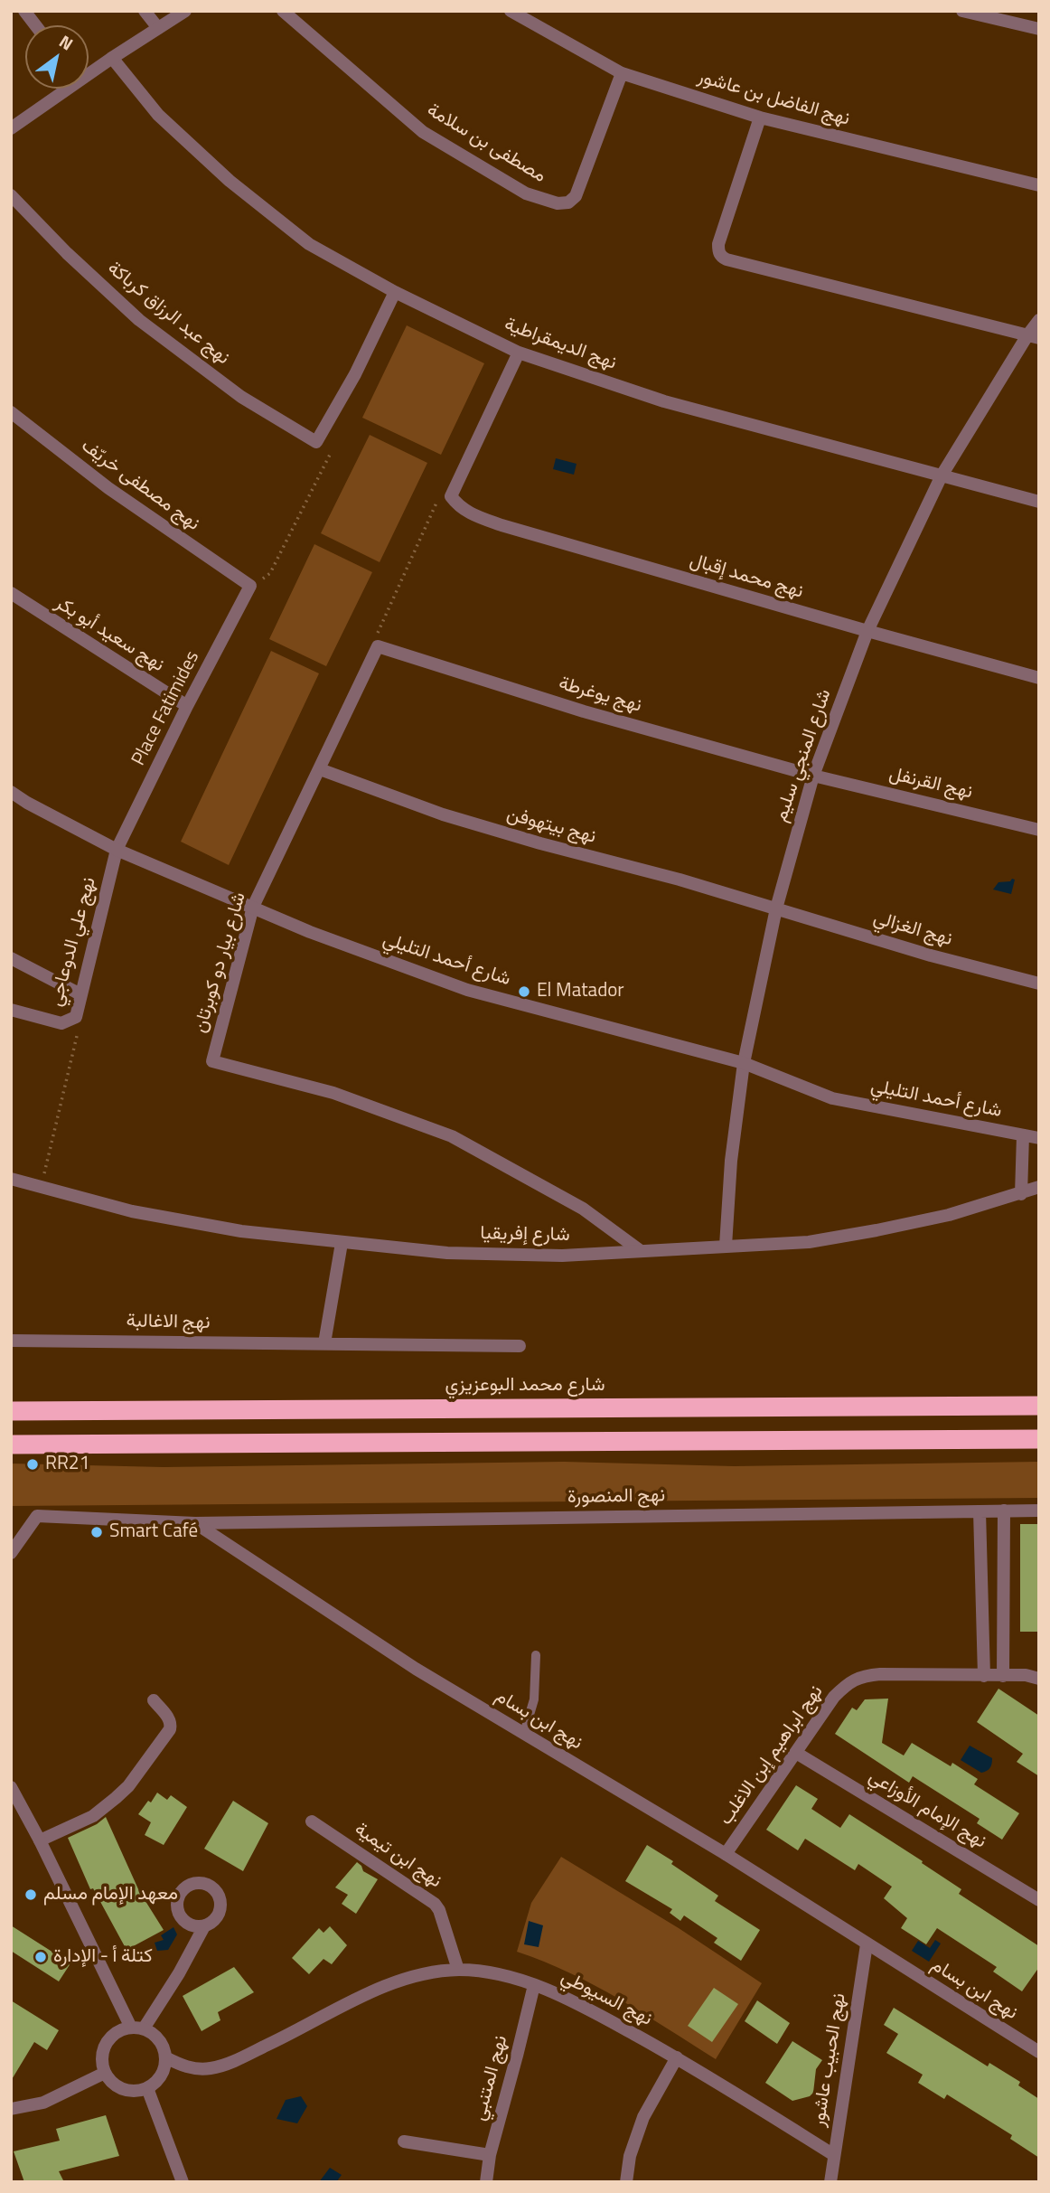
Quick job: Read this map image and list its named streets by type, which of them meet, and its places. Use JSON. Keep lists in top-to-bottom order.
{
  "streets": {
    "highway": ["شارع محمد البوعزيزي"],
    "street": [
      "نهج الفاضل بن عاشور",
      "مصطفى بن سلامة",
      "نهج عبد الرزاق كرباكة",
      "نهج الديمقراطية",
      "نهج مصطفى خريّف",
      "نهج محمد إقبال",
      "نهج سعيد أبو بكر",
      "نهج يوغرطة",
      "Place Fatimides",
      "شارع المنجي سليم",
      "نهج القرنفل",
      "نهج بيتهوفن",
      "نهج الغزالي",
      "نهج علي الدوعاجي",
      "شارع أحمد التليلي",
      "شارع بيار دو كوبرتان",
      "شارع إفريقيا",
      "نهج الاغالبة",
      "نهج المنصورة",
      "نهج ابن بسام",
      "نهج ابراهيم إبن الاغلب",
      "نهج الإمام الأوزاعي",
      "نهج ابن تيمية",
      "نهج السيوطي",
      "نهج الحبيب عاشور",
      "نهج المتنبي"
    ]
  },
  "crossings": [
    ["نهج الفاضل بن عاشور", "مصطفى بن سلامة"],
    ["نهج الديمقراطية", "شارع المنجي سليم"],
    ["نهج مصطفى خريّف", "Place Fatimides"],
    ["نهج محمد إقبال", "شارع المنجي سليم"],
    ["نهج سعيد أبو بكر", "Place Fatimides"],
    ["نهج يوغرطة", "شارع المنجي سليم"],
    ["نهج يوغرطة", "نهج القرنفل"],
    ["نهج يوغرطة", "شارع بيار دو كوبرتان"],
    ["Place Fatimides", "نهج علي الدوعاجي"],
    ["Place Fatimides", "شارع أحمد التليلي"],
    ["شارع المنجي سليم", "نهج القرنفل"],
    ["شارع المنجي سليم", "نهج بيتهوفن"],
    ["شارع المنجي سليم", "نهج الغزالي"],
    ["شارع المنجي سليم", "شارع أحمد التليلي"],
    ["شارع المنجي سليم", "شارع إفريقيا"],
    ["نهج بيتهوفن", "نهج الغزالي"],
    ["نهج بيتهوفن", "شارع بيار دو كوبرتان"],
    ["نهج علي الدوعاجي", "شارع أحمد التليلي"],
    ["شارع أحمد التليلي", "شارع بيار دو كوبرتان"],
    ["شارع بيار دو كوبرتان", "شارع إفريقيا"],
    ["نهج المنصورة", "نهج ابن بسام"],
    ["نهج ابن بسام", "نهج ابراهيم إبن الاغلب"],
    ["نهج ابن بسام", "نهج الحبيب عاشور"],
    ["نهج ابراهيم إبن الاغلب", "نهج الإمام الأوزاعي"],
    ["نهج ابن تيمية", "نهج السيوطي"],
    ["نهج السيوطي", "نهج الحبيب عاشور"],
    ["نهج السيوطي", "نهج المتنبي"]
  ],
  "places": [
    "El Matador",
    "RR21",
    "Smart Café",
    "معهد الإمام مسلم",
    "كتلة أ - الإدارة"
  ],
  "north": "top right"
}
